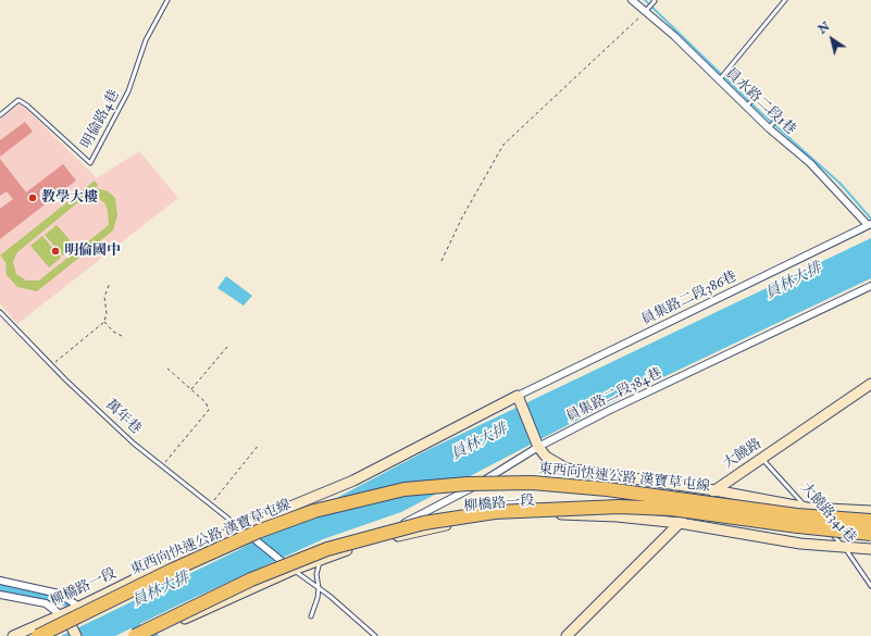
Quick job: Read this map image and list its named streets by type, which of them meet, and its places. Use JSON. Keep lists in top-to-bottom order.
{
  "streets": {
    "highway": ["東西向快速公路 漢寶草屯線"],
    "main road": ["大饒路", "柳橋路一段"],
    "street": ["員水路二段1巷", "員集路二段386巷", "員集路二段384巷"],
    "lane": ["明倫路4巷", "萬年巷", "大饒路341巷"]
  },
  "crossings": [
    ["員水路二段1巷", "員集路二段386巷"],
    ["員集路二段386巷", "柳橋路一段"],
    ["員集路二段384巷", "柳橋路一段"],
    ["萬年巷", "柳橋路一段"],
    ["大饒路", "柳橋路一段"],
    ["大饒路", "大饒路341巷"],
    ["柳橋路一段", "大饒路341巷"]
  ],
  "water": ["員林大排"],
  "places": ["教學大樓", "明倫國中"],
  "north": "top left"
}
